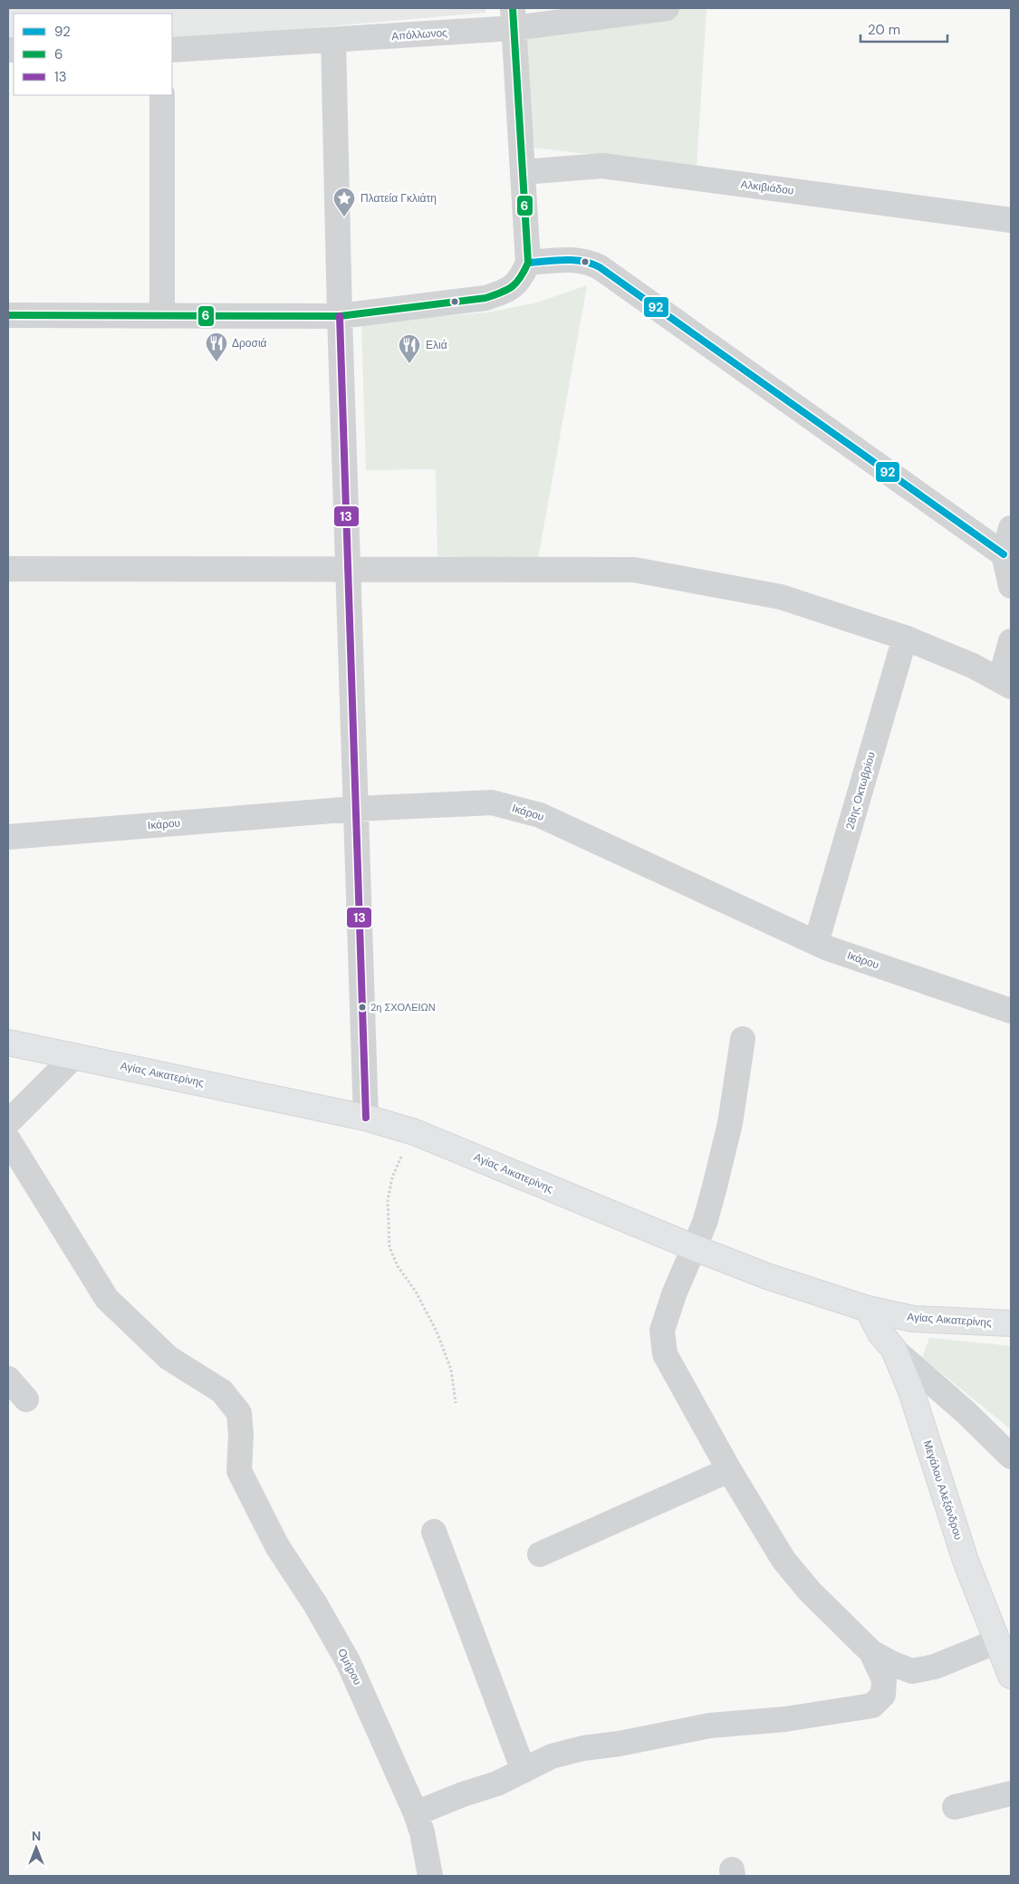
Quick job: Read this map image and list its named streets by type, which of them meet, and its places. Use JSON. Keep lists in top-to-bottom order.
{
  "streets": {
    "street": [
      "Απόλλωνος",
      "Αλκιβιάδου",
      "28ης Οκτωβρίου",
      "Ικάρου",
      "Αγίας Αικατερίνης",
      "Μεγάλου Αλεξάνδρου",
      "Ομήρου"
    ]
  },
  "crossings": [
    ["28ης Οκτωβρίου", "Ικάρου"],
    ["Αγίας Αικατερίνης", "Μεγάλου Αλεξάνδρου"]
  ],
  "places": {
    "place": ["Πλατεία Γκλιάτη"],
    "restaurant": ["Δροσιά", "Ελιά"],
    "other": ["2η ΣΧΟΛΕΙΩΝ"]
  },
  "lines": ["transit line 6", "transit line 92", "transit line 13"],
  "legend": ["92", "6", "13"],
  "scale_bar": "20 m",
  "north": "top"
}
